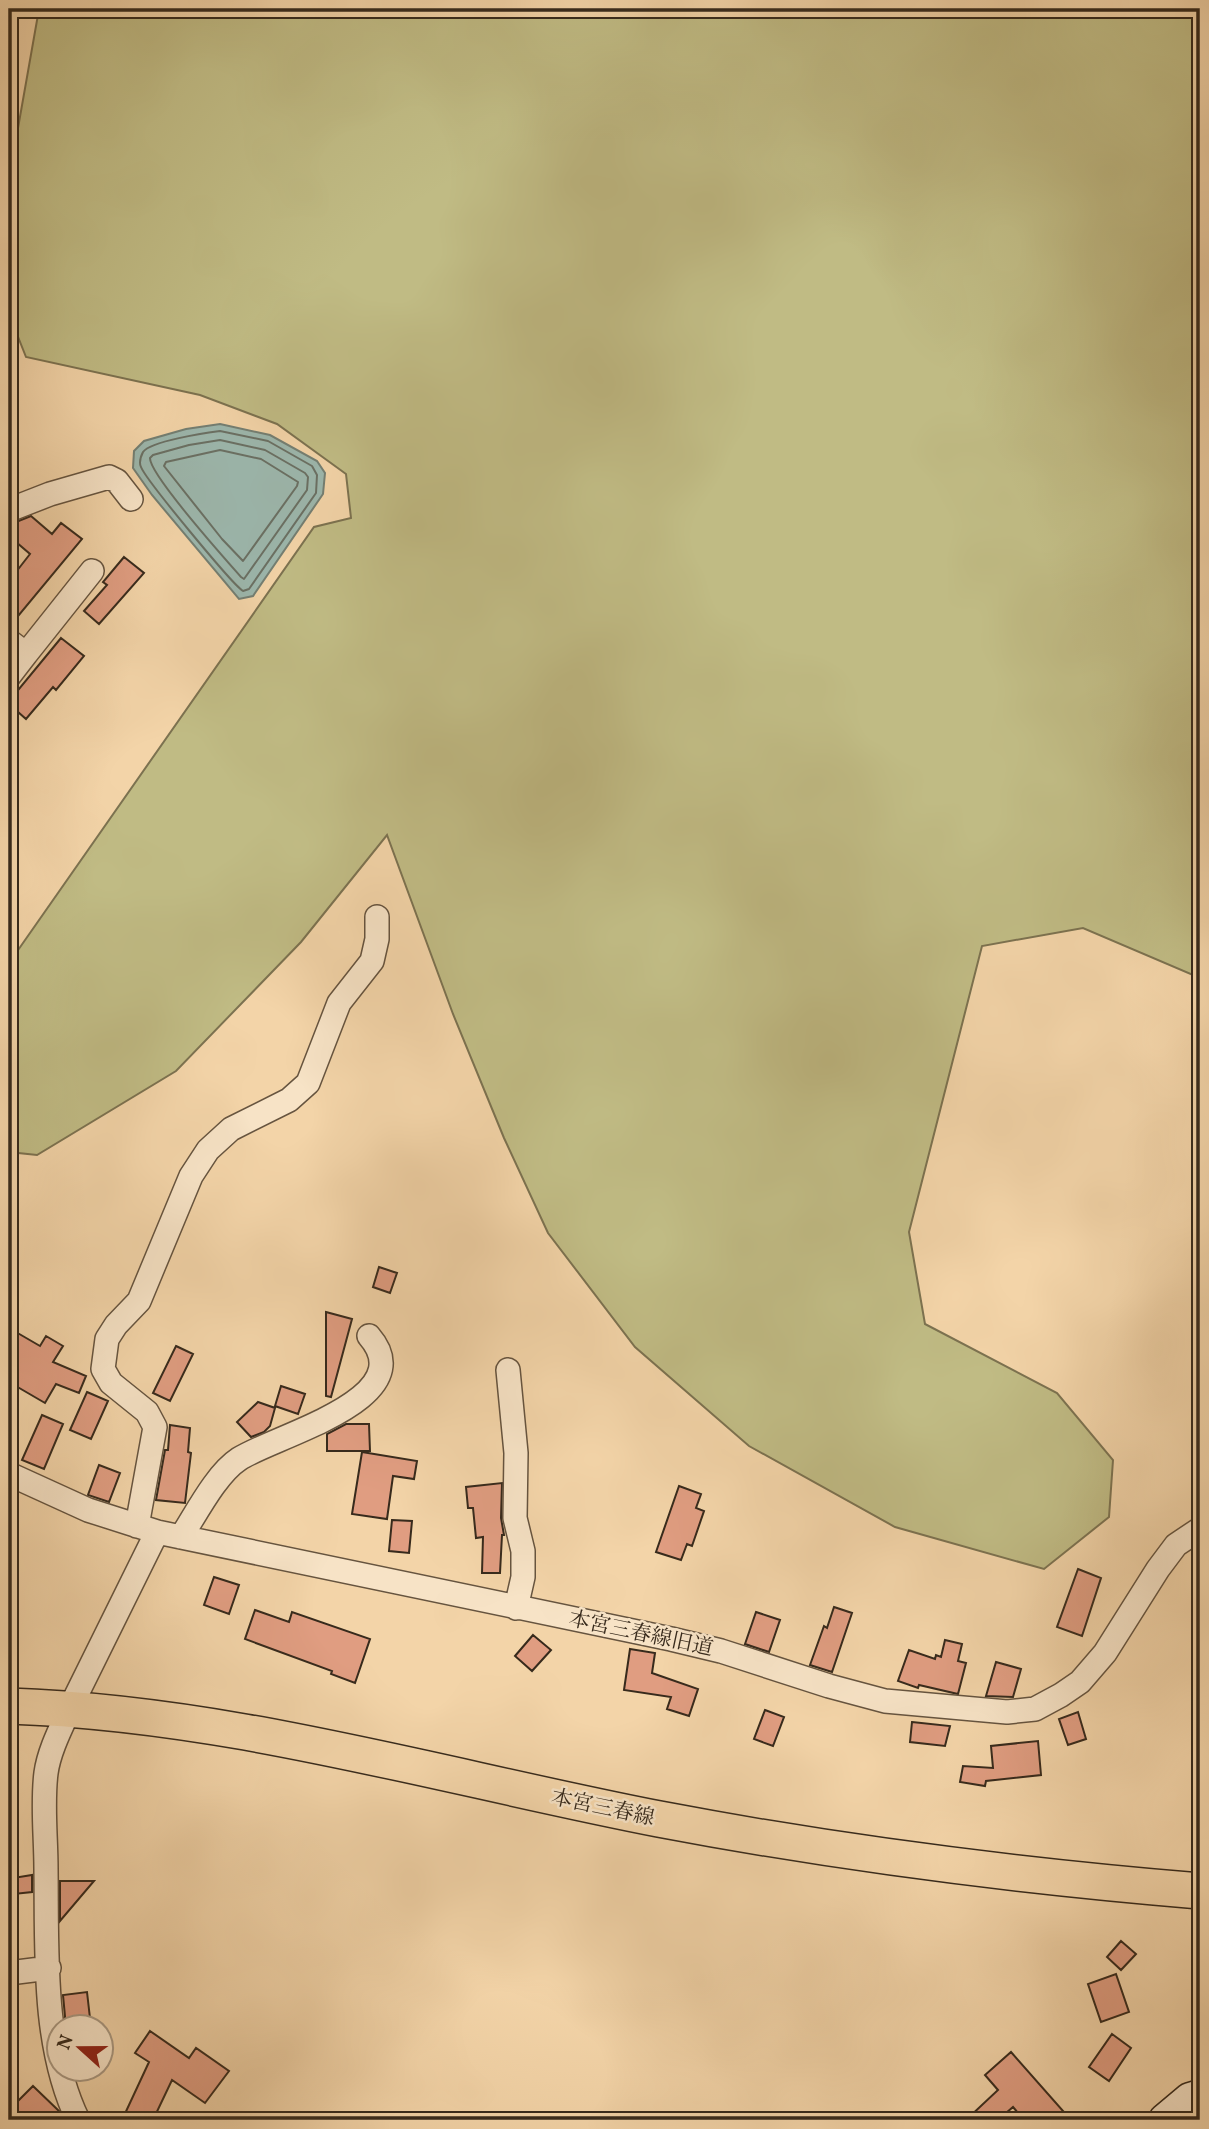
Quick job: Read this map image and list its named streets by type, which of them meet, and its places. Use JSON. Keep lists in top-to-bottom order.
{
  "streets": {
    "main road": ["本宮三春線"],
    "street": ["本宮三春線旧道"]
  },
  "north": "left"
}
